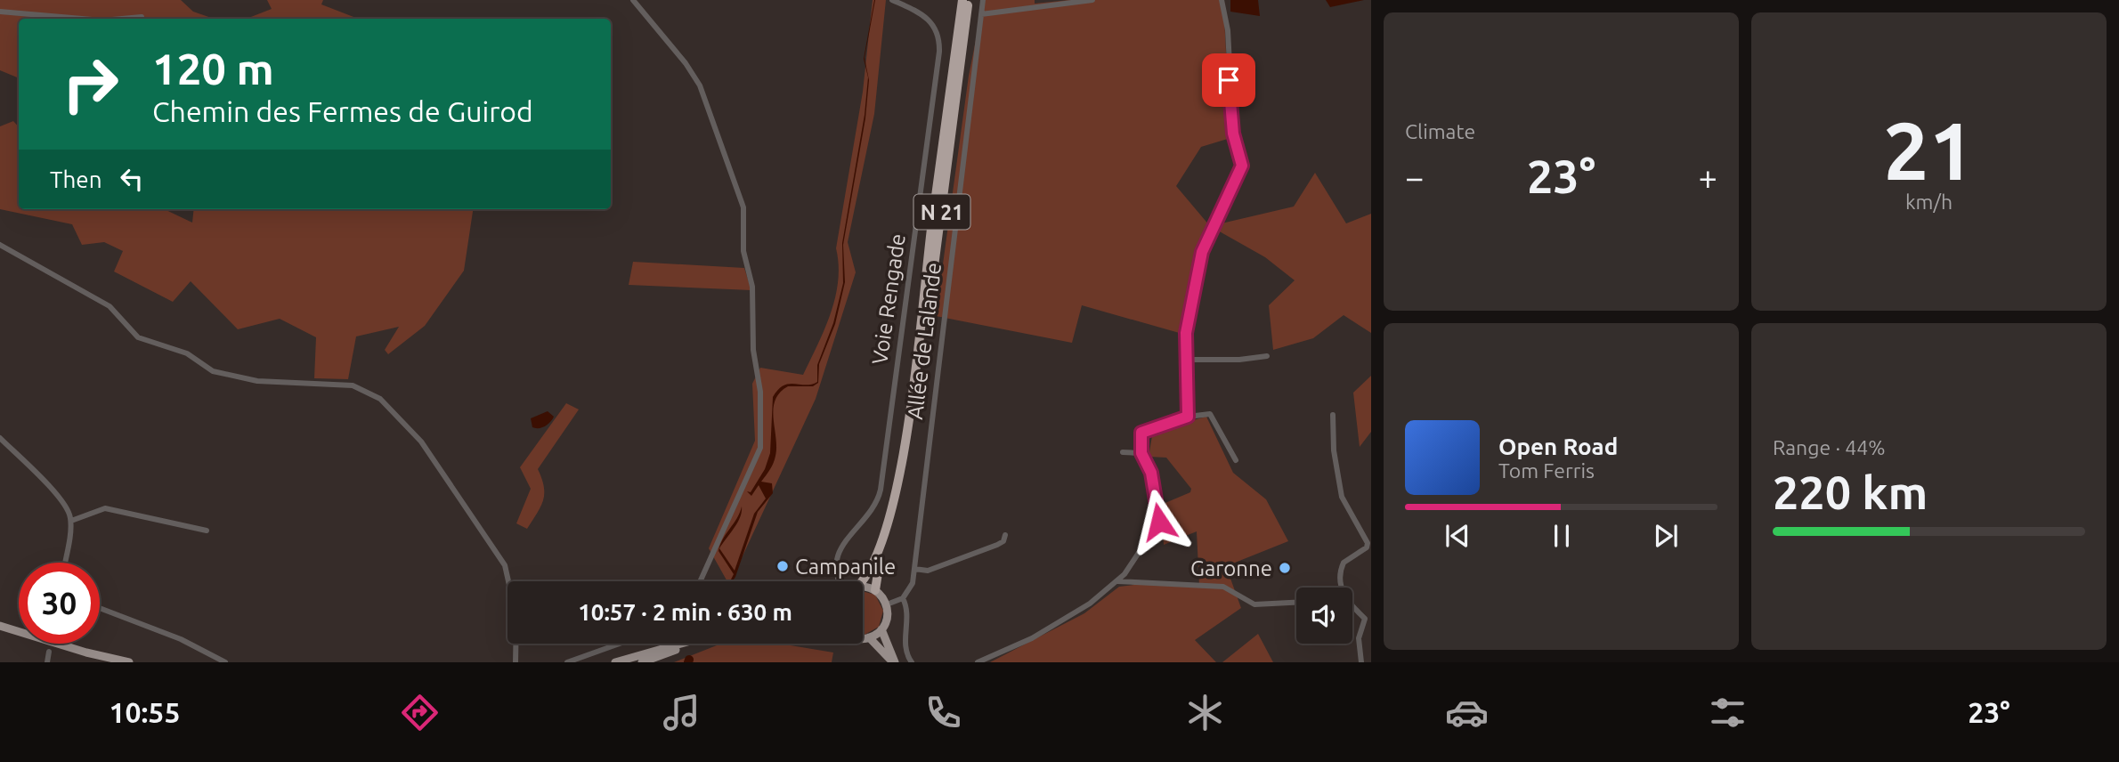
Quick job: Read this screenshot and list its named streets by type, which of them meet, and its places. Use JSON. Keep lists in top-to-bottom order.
{
  "streets": {
    "highway": ["N 21"],
    "street": ["Voie Rengade", "Allée de Lalande"]
  },
  "places": ["Campanile", "Garonne"],
  "page": {
    "tile": [
      "Climate",
      ["21", "km/h"],
      ["Range · 44%", "220 km"]
    ],
    "turn": ["120 m", "Chemin des Fermes de Guirod"],
    "then": "Then",
    "heat": ["−", "23°", "+"],
    "song": ["Open Road", "Tom Ferris"],
    "limit": "30",
    "trip": "10:57 · 2 min · 630 m",
    "tabs": ["10:55", "23°"]
  }
}
